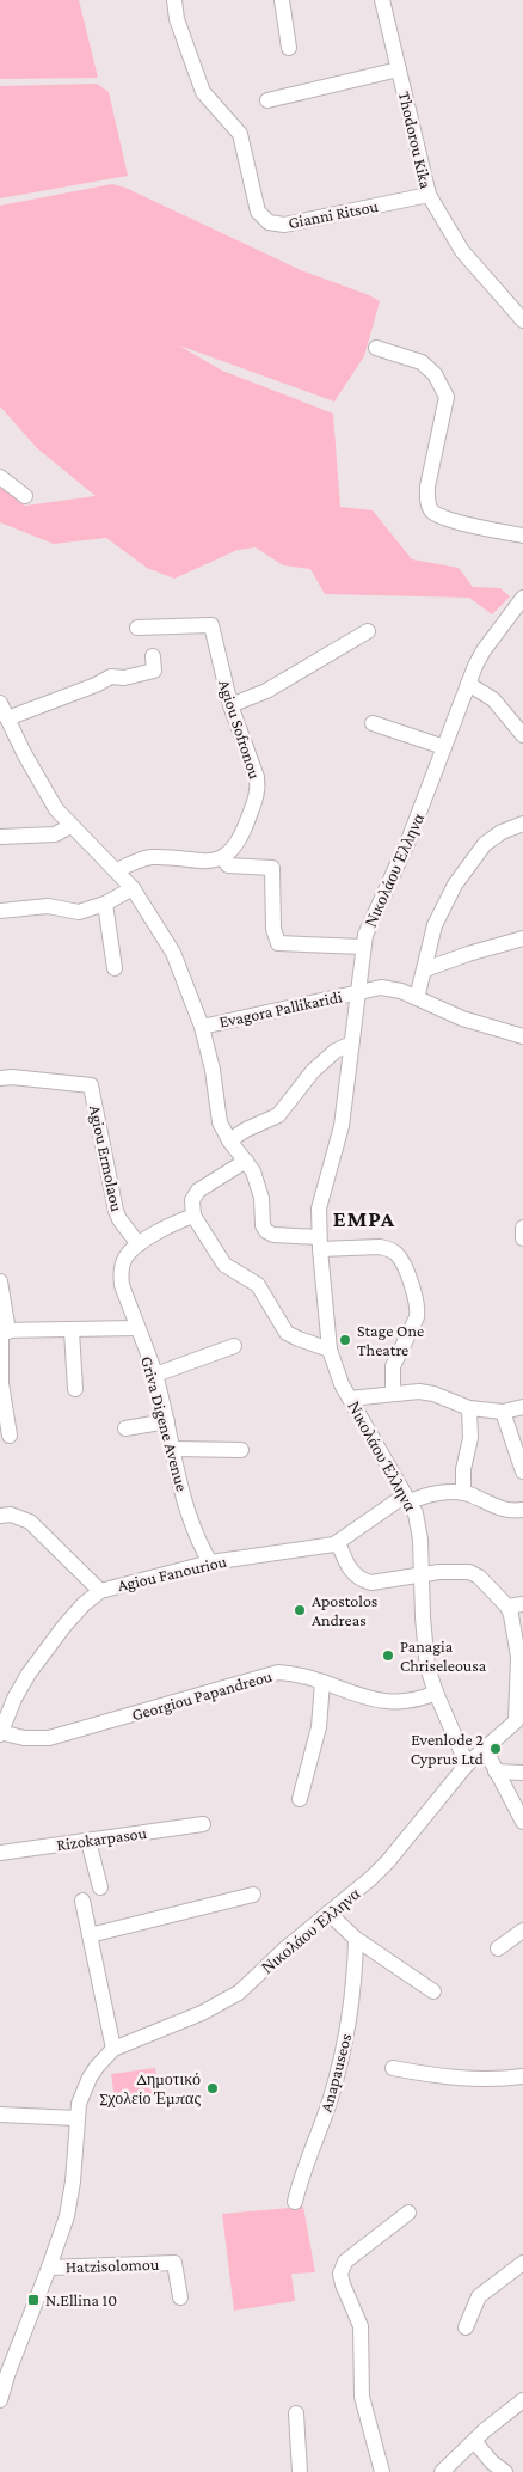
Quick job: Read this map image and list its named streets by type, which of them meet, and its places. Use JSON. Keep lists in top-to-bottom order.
{
  "streets": {
    "street": [
      "Thodorou Kika",
      "Gianni Ritsou",
      "Agiou Sofronou",
      "Νικολάου Έλληνα",
      "Evagora Pallikaridi",
      "Agiou Ermolaou",
      "Griva Digene Avenue",
      "Agiou Fanouriou",
      "Georgiou Papandreou",
      "Rizokarpasou",
      "Anapauseos",
      "Hatzisolomou"
    ]
  },
  "crossings": [
    ["Thodorou Kika", "Gianni Ritsou"],
    ["Νικολάου Έλληνα", "Evagora Pallikaridi"],
    ["Νικολάου Έλληνα", "Agiou Fanouriou"],
    ["Νικολάου Έλληνα", "Georgiou Papandreou"],
    ["Νικολάου Έλληνα", "Hatzisolomou"],
    ["Agiou Ermolaou", "Griva Digene Avenue"],
    ["Griva Digene Avenue", "Agiou Fanouriou"],
    ["Agiou Fanouriou", "Georgiou Papandreou"]
  ],
  "districts": ["EMPA"],
  "places": {
    "other": [
      "Stage One Theatre",
      "Apostolos Andreas",
      "Panagia Chriseleousa",
      "Evenlode 2 Cyprus Ltd",
      "Δημοτικό Σχολείο Έμπας"
    ],
    "transit": ["N.Ellina 10"]
  }
}
